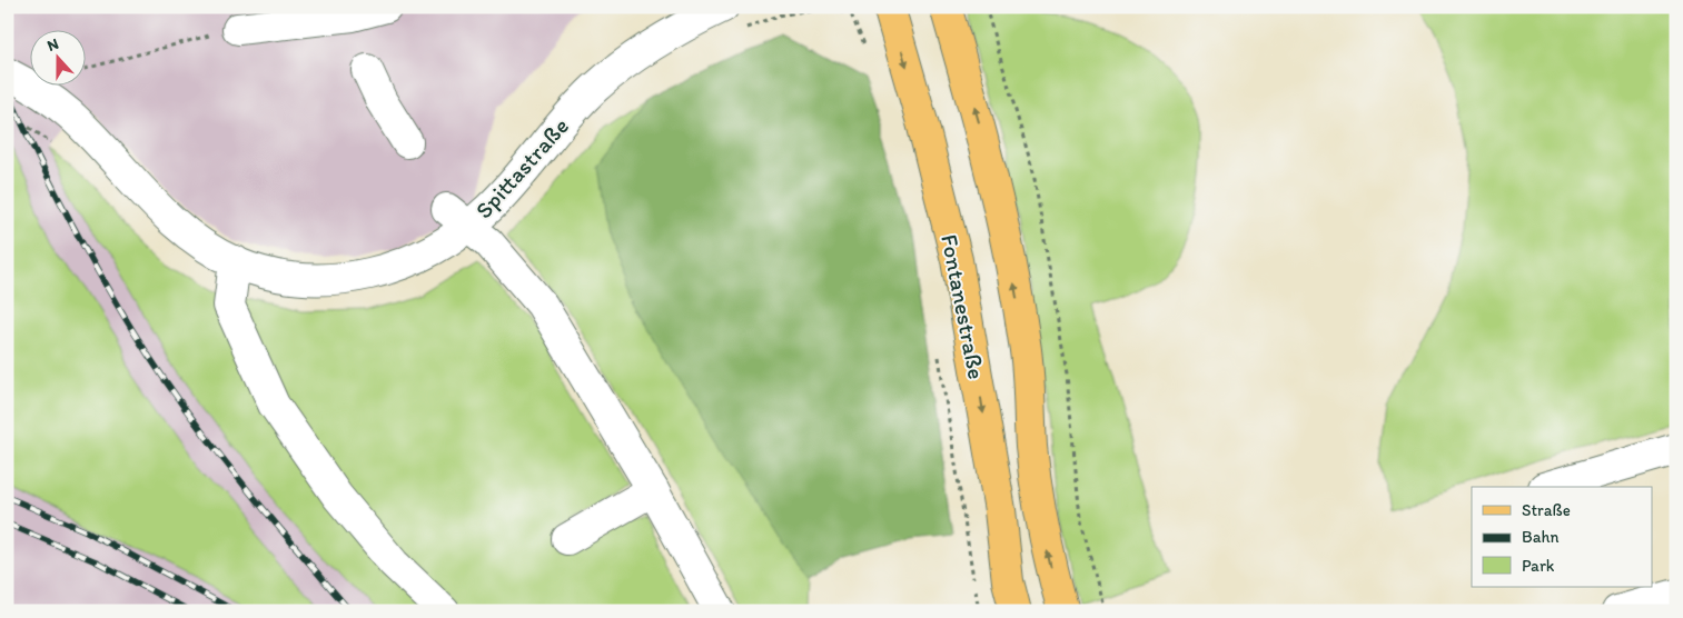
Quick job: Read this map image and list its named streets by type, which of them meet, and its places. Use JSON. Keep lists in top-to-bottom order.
{
  "streets": {
    "main road": ["Fontanestraße"],
    "street": ["Spittastraße"]
  },
  "legend": ["Straße", "Bahn", "Park"],
  "north": "top"
}
